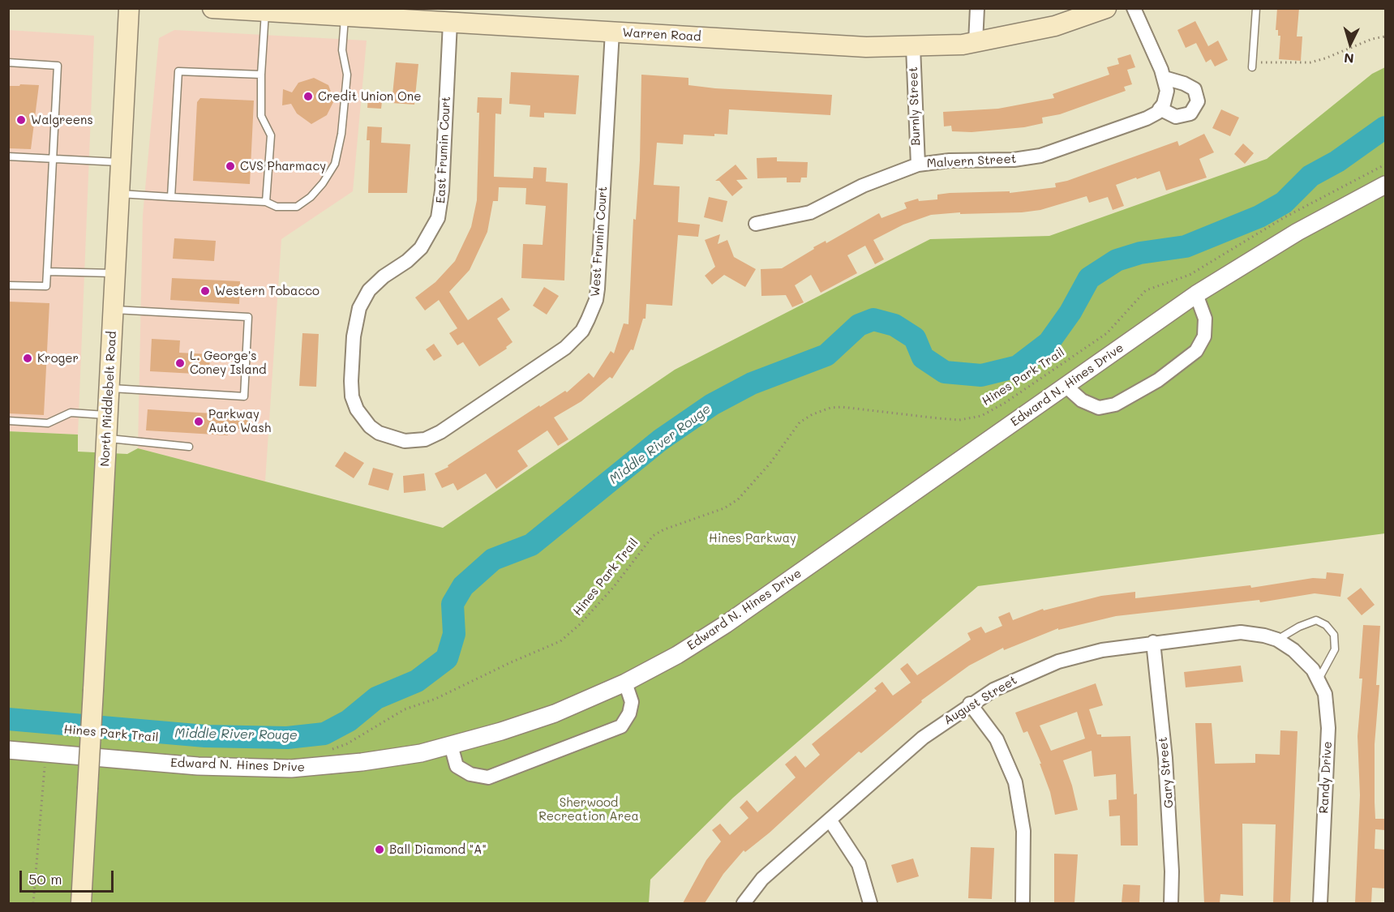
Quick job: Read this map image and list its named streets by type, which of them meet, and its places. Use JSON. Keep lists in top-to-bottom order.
{
  "streets": {
    "main road": ["Warren Road", "North Middlebelt Road"],
    "street": [
      "Burnly Street",
      "East Frumin Court",
      "Malvern Street",
      "West Frumin Court",
      "Edward N. Hines Drive",
      "August Street",
      "Gary Street",
      "Randy Drive"
    ],
    "path": ["Hines Park Trail"]
  },
  "crossings": [
    ["Warren Road", "Burnly Street"],
    ["Warren Road", "East Frumin Court"],
    ["Warren Road", "West Frumin Court"],
    ["Burnly Street", "Malvern Street"],
    ["East Frumin Court", "West Frumin Court"],
    ["August Street", "Gary Street"],
    ["August Street", "Randy Drive"]
  ],
  "water": ["Middle River Rouge"],
  "parks": ["Hines Parkway", "Sherwood Recreation Area"],
  "places": [
    "Credit Union One",
    "Walgreens",
    "CVS Pharmacy",
    "Western Tobacco",
    "Kroger",
    "L. George's Coney Island",
    "Parkway Auto Wash",
    "Ball Diamond \"A\""
  ],
  "scale_bar": "50 m",
  "north": "bottom"
}
